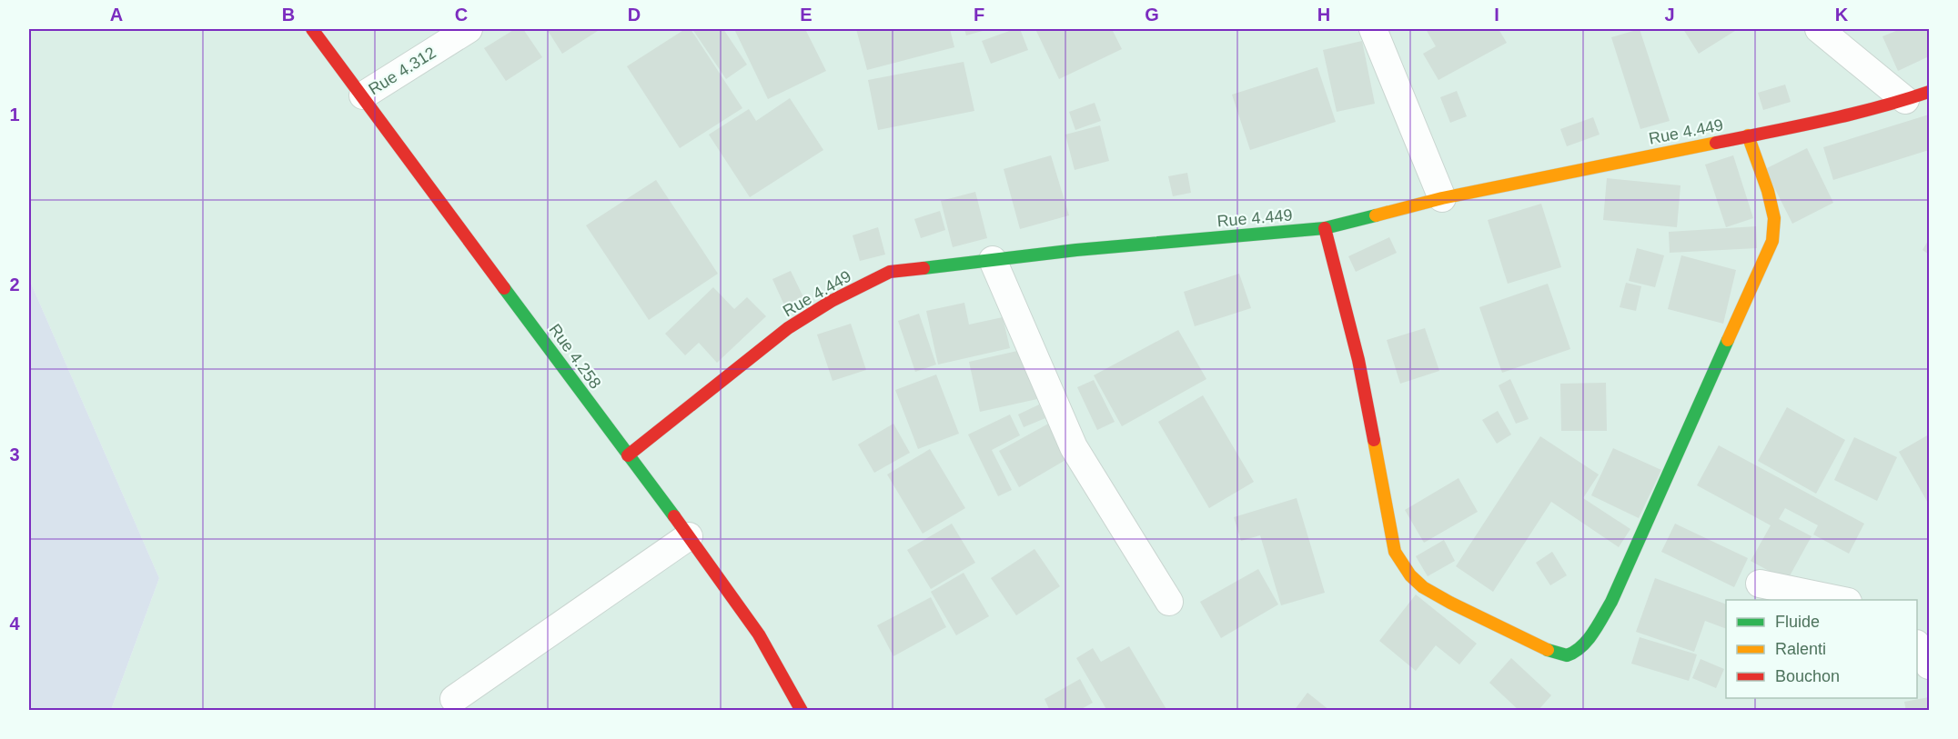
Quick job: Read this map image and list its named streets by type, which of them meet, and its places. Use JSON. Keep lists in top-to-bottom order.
{
  "streets": {
    "main road": ["Rue 4.449", "Rue 4.258"],
    "street": ["Rue 4.312"]
  },
  "crossings": [
    ["Rue 4.312", "Rue 4.258"],
    ["Rue 4.449", "Rue 4.258"]
  ],
  "legend": ["Fluide", "Ralenti", "Bouchon"],
  "grid": {
    "columns": [
      "A",
      "B",
      "C",
      "D",
      "E",
      "F",
      "G",
      "H",
      "I",
      "J",
      "K"
    ],
    "rows": [
      "1",
      "2",
      "3",
      "4"
    ]
  }
}
